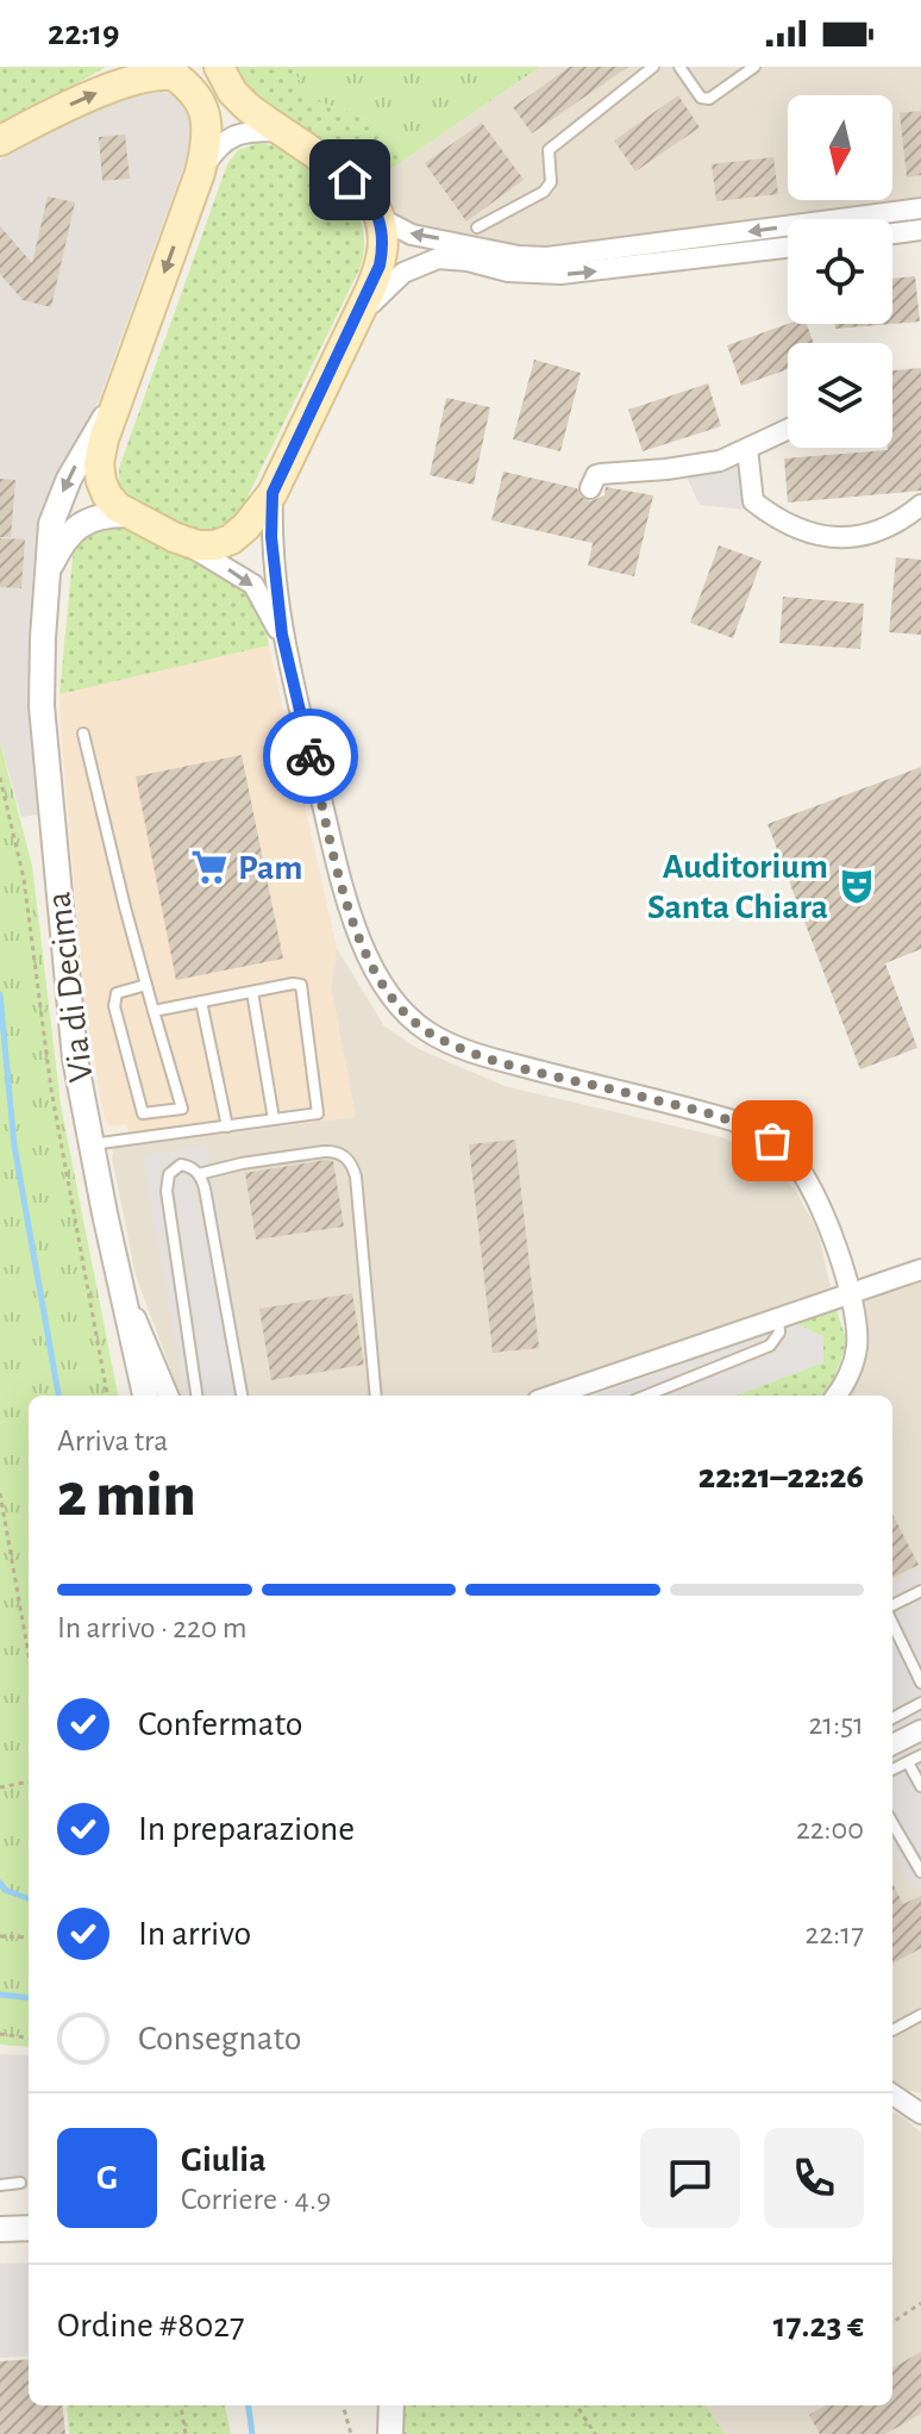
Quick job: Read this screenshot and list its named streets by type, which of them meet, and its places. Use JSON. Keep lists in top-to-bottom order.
{
  "streets": {
    "main road": ["Via di Decima"]
  },
  "places": {
    "supermarket": ["Pam"],
    "theatre": ["Auditorium Santa Chiara"]
  },
  "north": "bottom",
  "page": {
    "status": "22:19",
    "heading": ["2 min", "Arriva tra", "22:21–22:26"],
    "panel": [
      "Giulia",
      "Corriere · 4.9",
      "Ordine #8027",
      "17.23 €"
    ],
    "bar": "In arrivo · 220 m",
    "list": [
      ["Confermato", "21:51"],
      ["In preparazione", "22:00"],
      ["In arrivo", "22:17"],
      "Consegnato"
    ],
    "round": "G"
  }
}
